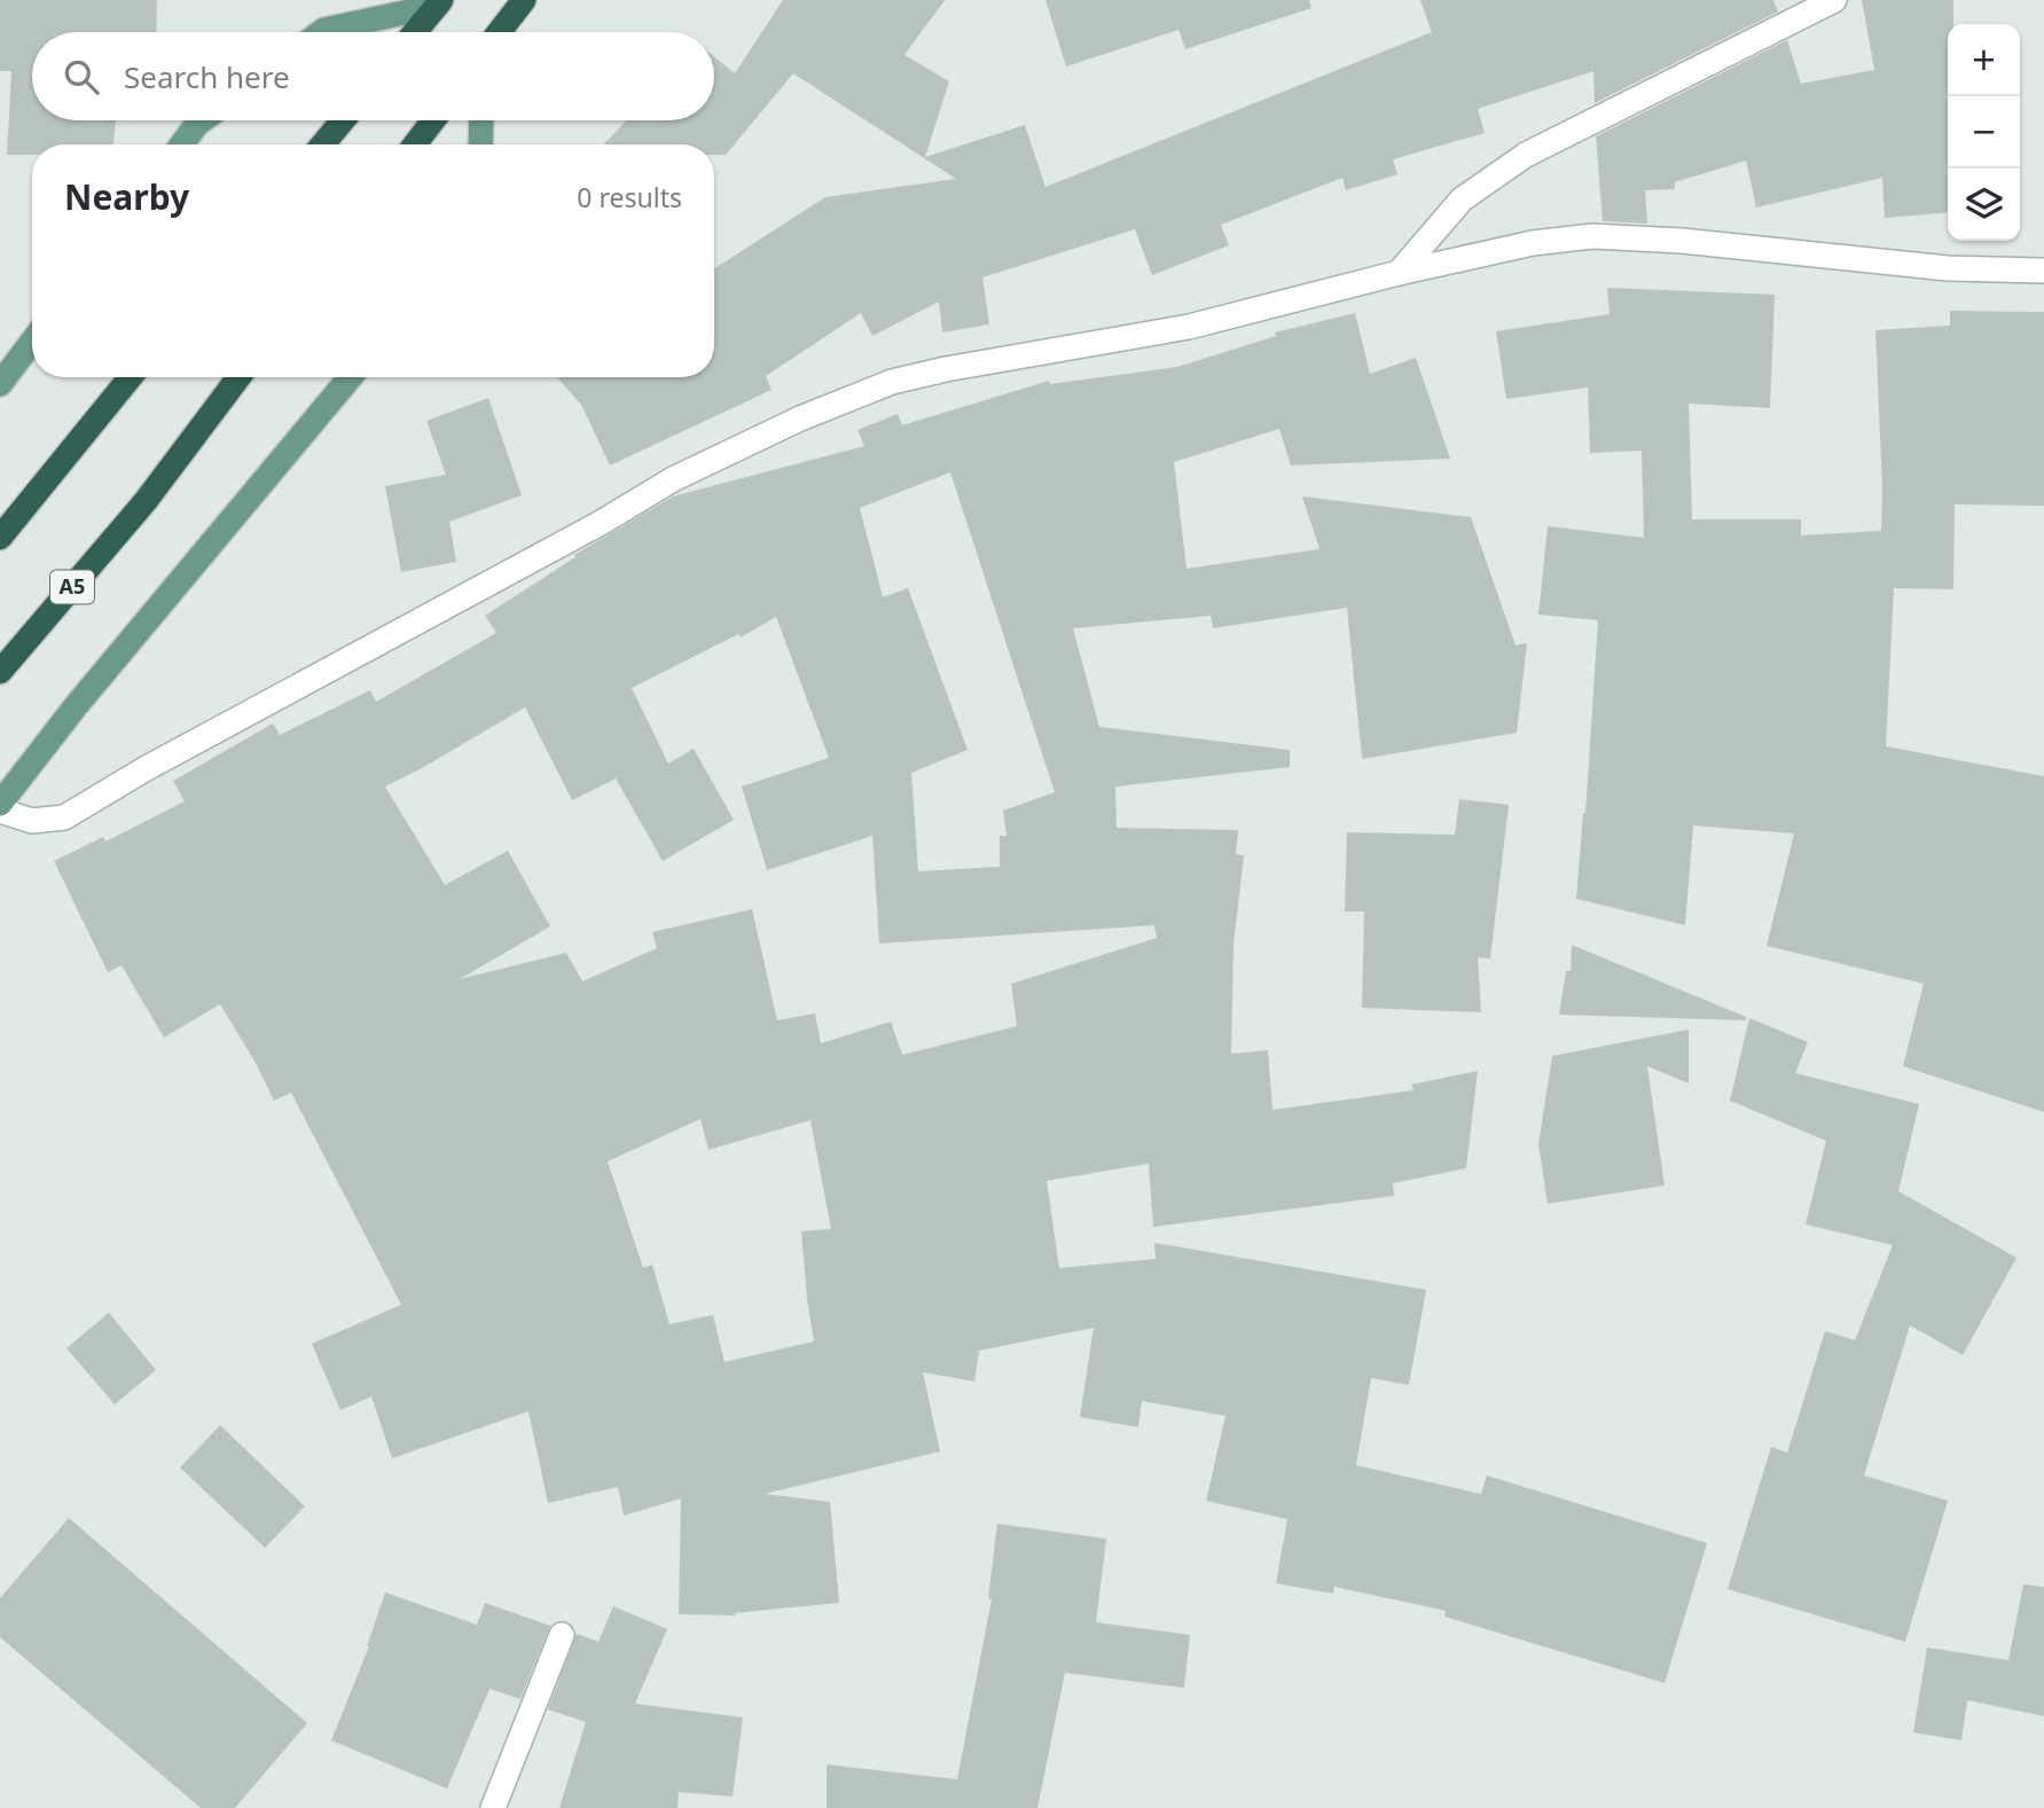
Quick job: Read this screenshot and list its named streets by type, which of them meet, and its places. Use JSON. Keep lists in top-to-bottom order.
{
  "streets": {
    "highway": ["A5"]
  },
  "page": {
    "map_buttons": ["+", "−"],
    "search": "Search here",
    "heading": ["Nearby", "0 results"]
  }
}
